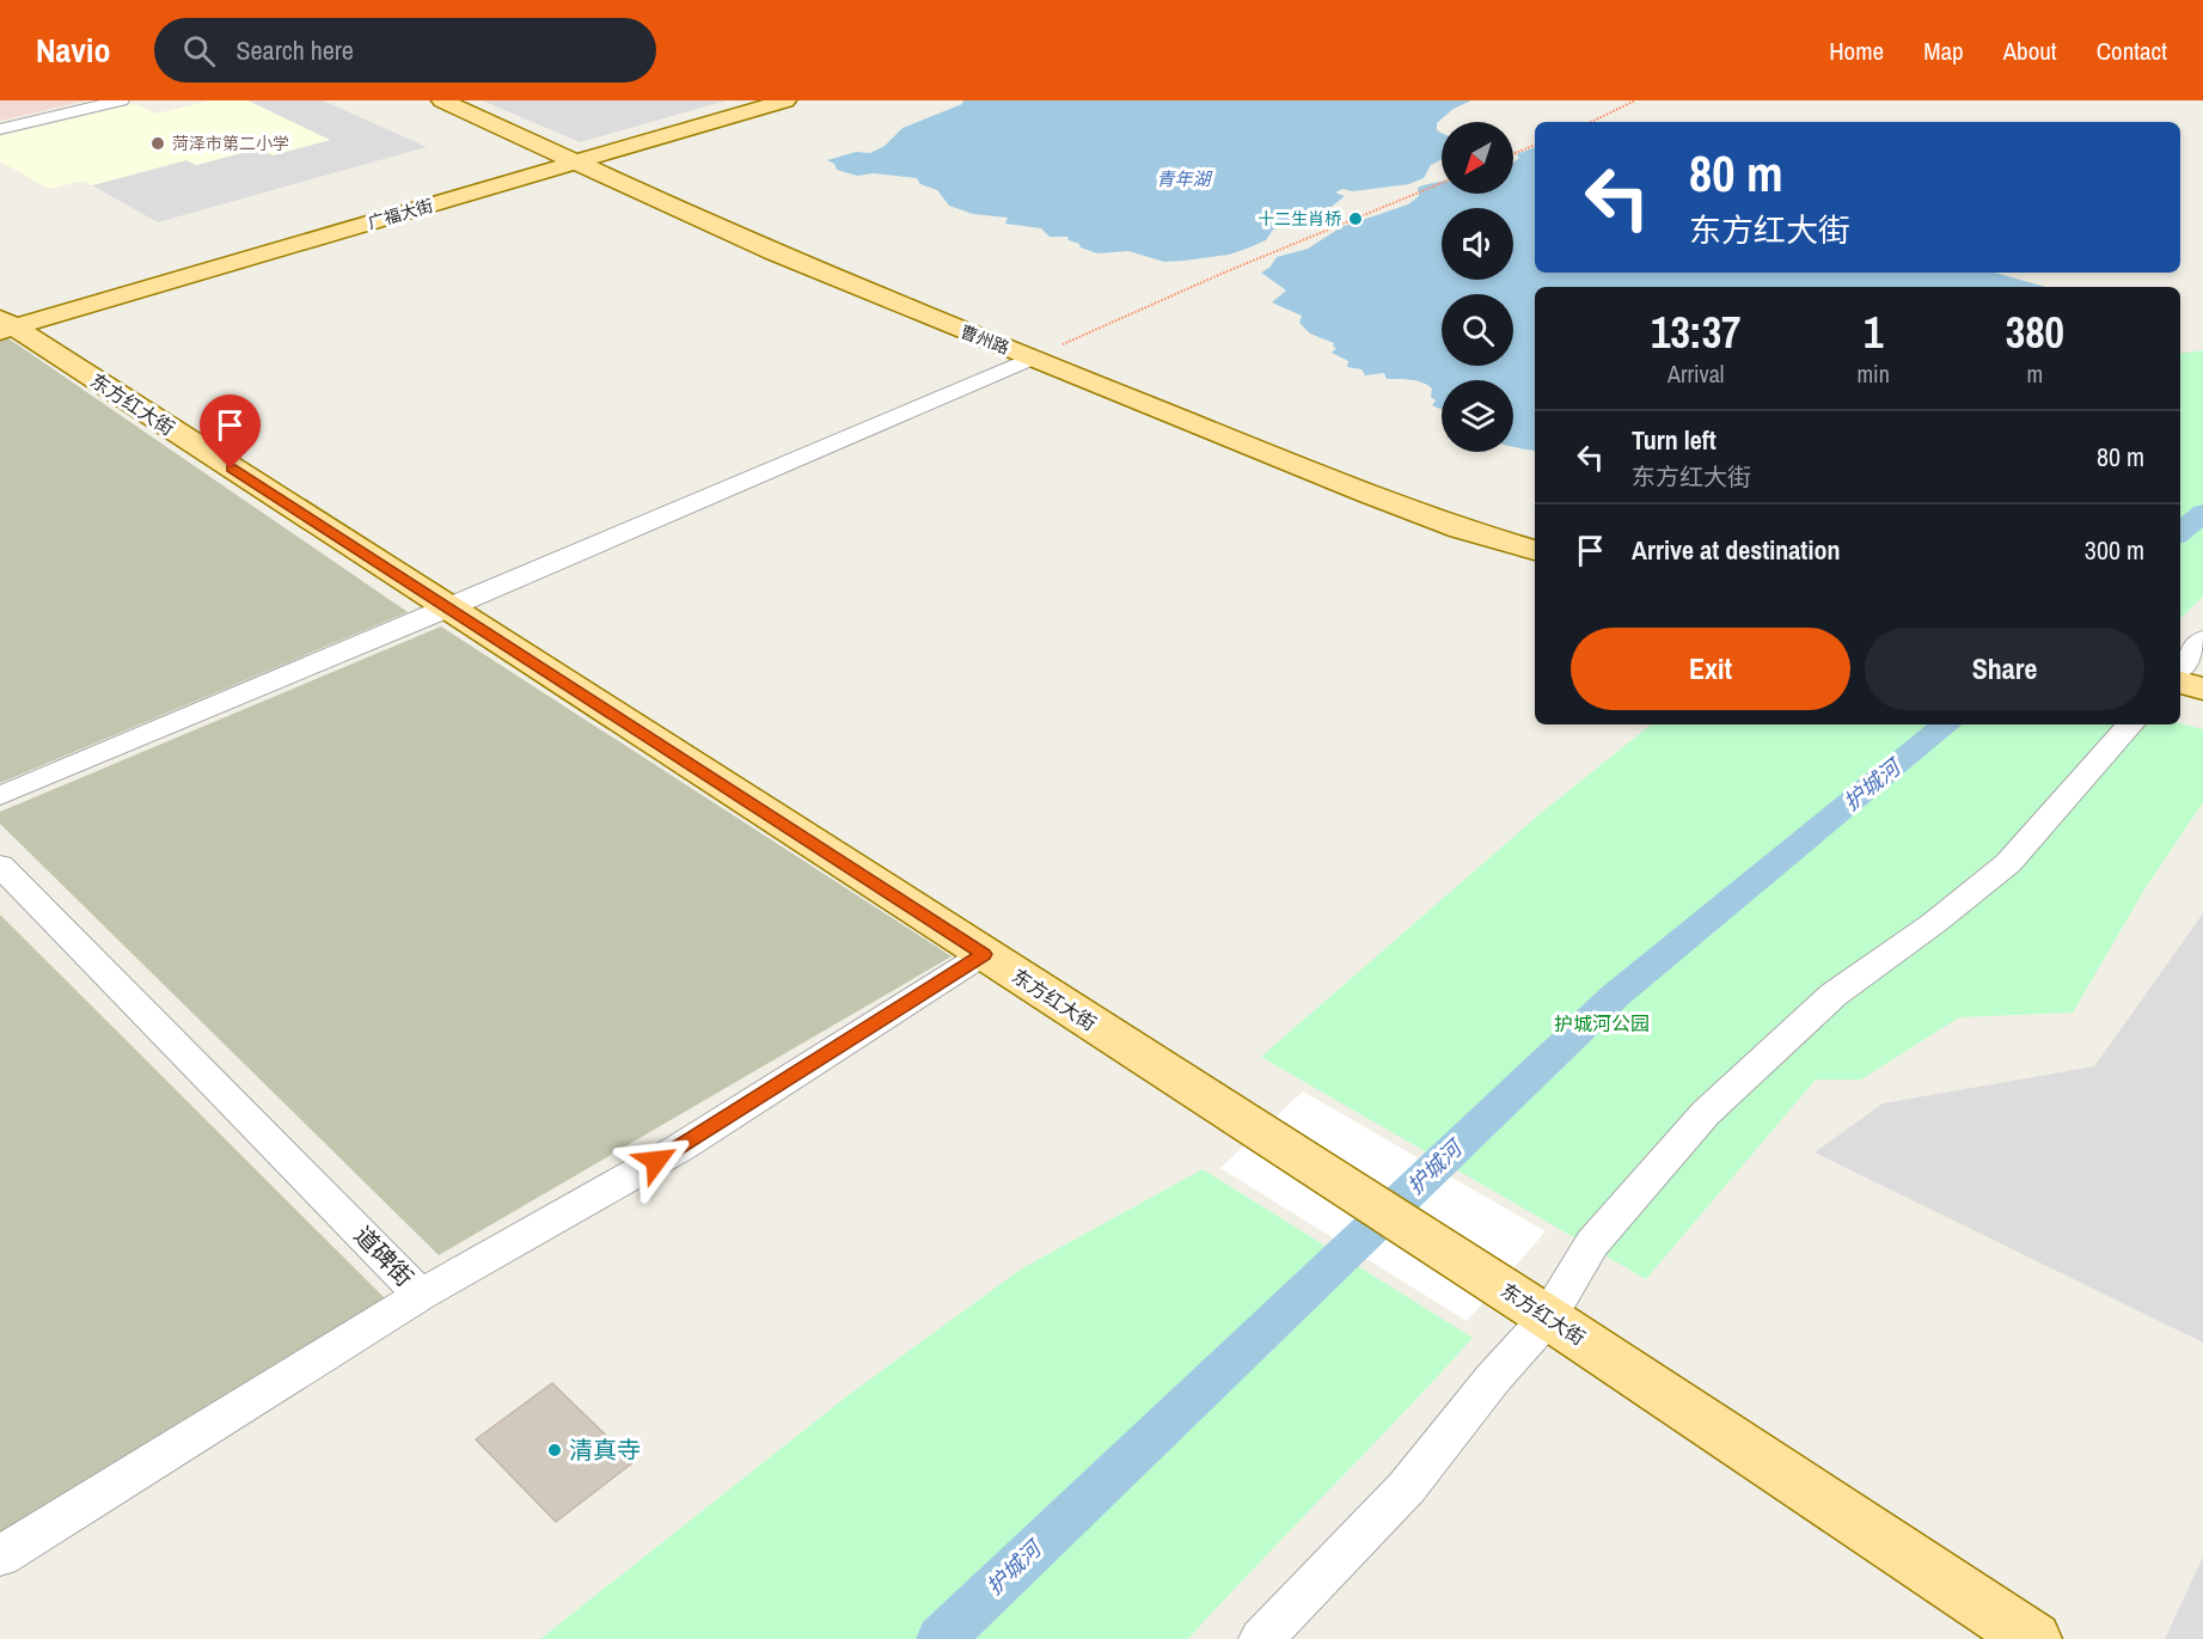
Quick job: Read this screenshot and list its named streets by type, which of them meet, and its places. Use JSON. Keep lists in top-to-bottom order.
{
  "streets": {
    "main road": ["广福大街", "曹州路", "东方红大街"],
    "street": ["道碑街"]
  },
  "crossings": [
    ["广福大街", "曹州路"],
    ["广福大街", "东方红大街"]
  ],
  "water": ["青年湖", "护城河"],
  "parks": ["护城河公园"],
  "places": ["菏泽市第二小学", "十二生肖桥", "清真寺"],
  "north": "bottom left",
  "page": {
    "header": "Navio",
    "search": "Search here",
    "nav": [
      "Home",
      "Map",
      "About",
      "Contact"
    ],
    "turn": ["80 m", "东方红大街"],
    "eta": [
      "13:37",
      "Arrival",
      "1",
      "min",
      "380",
      "m"
    ],
    "list": [
      {
        "name": "Turn left",
        "note": "东方红大街",
        "value": "80 m"
      },
      {
        "name": "Arrive at destination",
        "value": "300 m"
      }
    ],
    "buttons": ["Exit", "Share"]
  }
}
